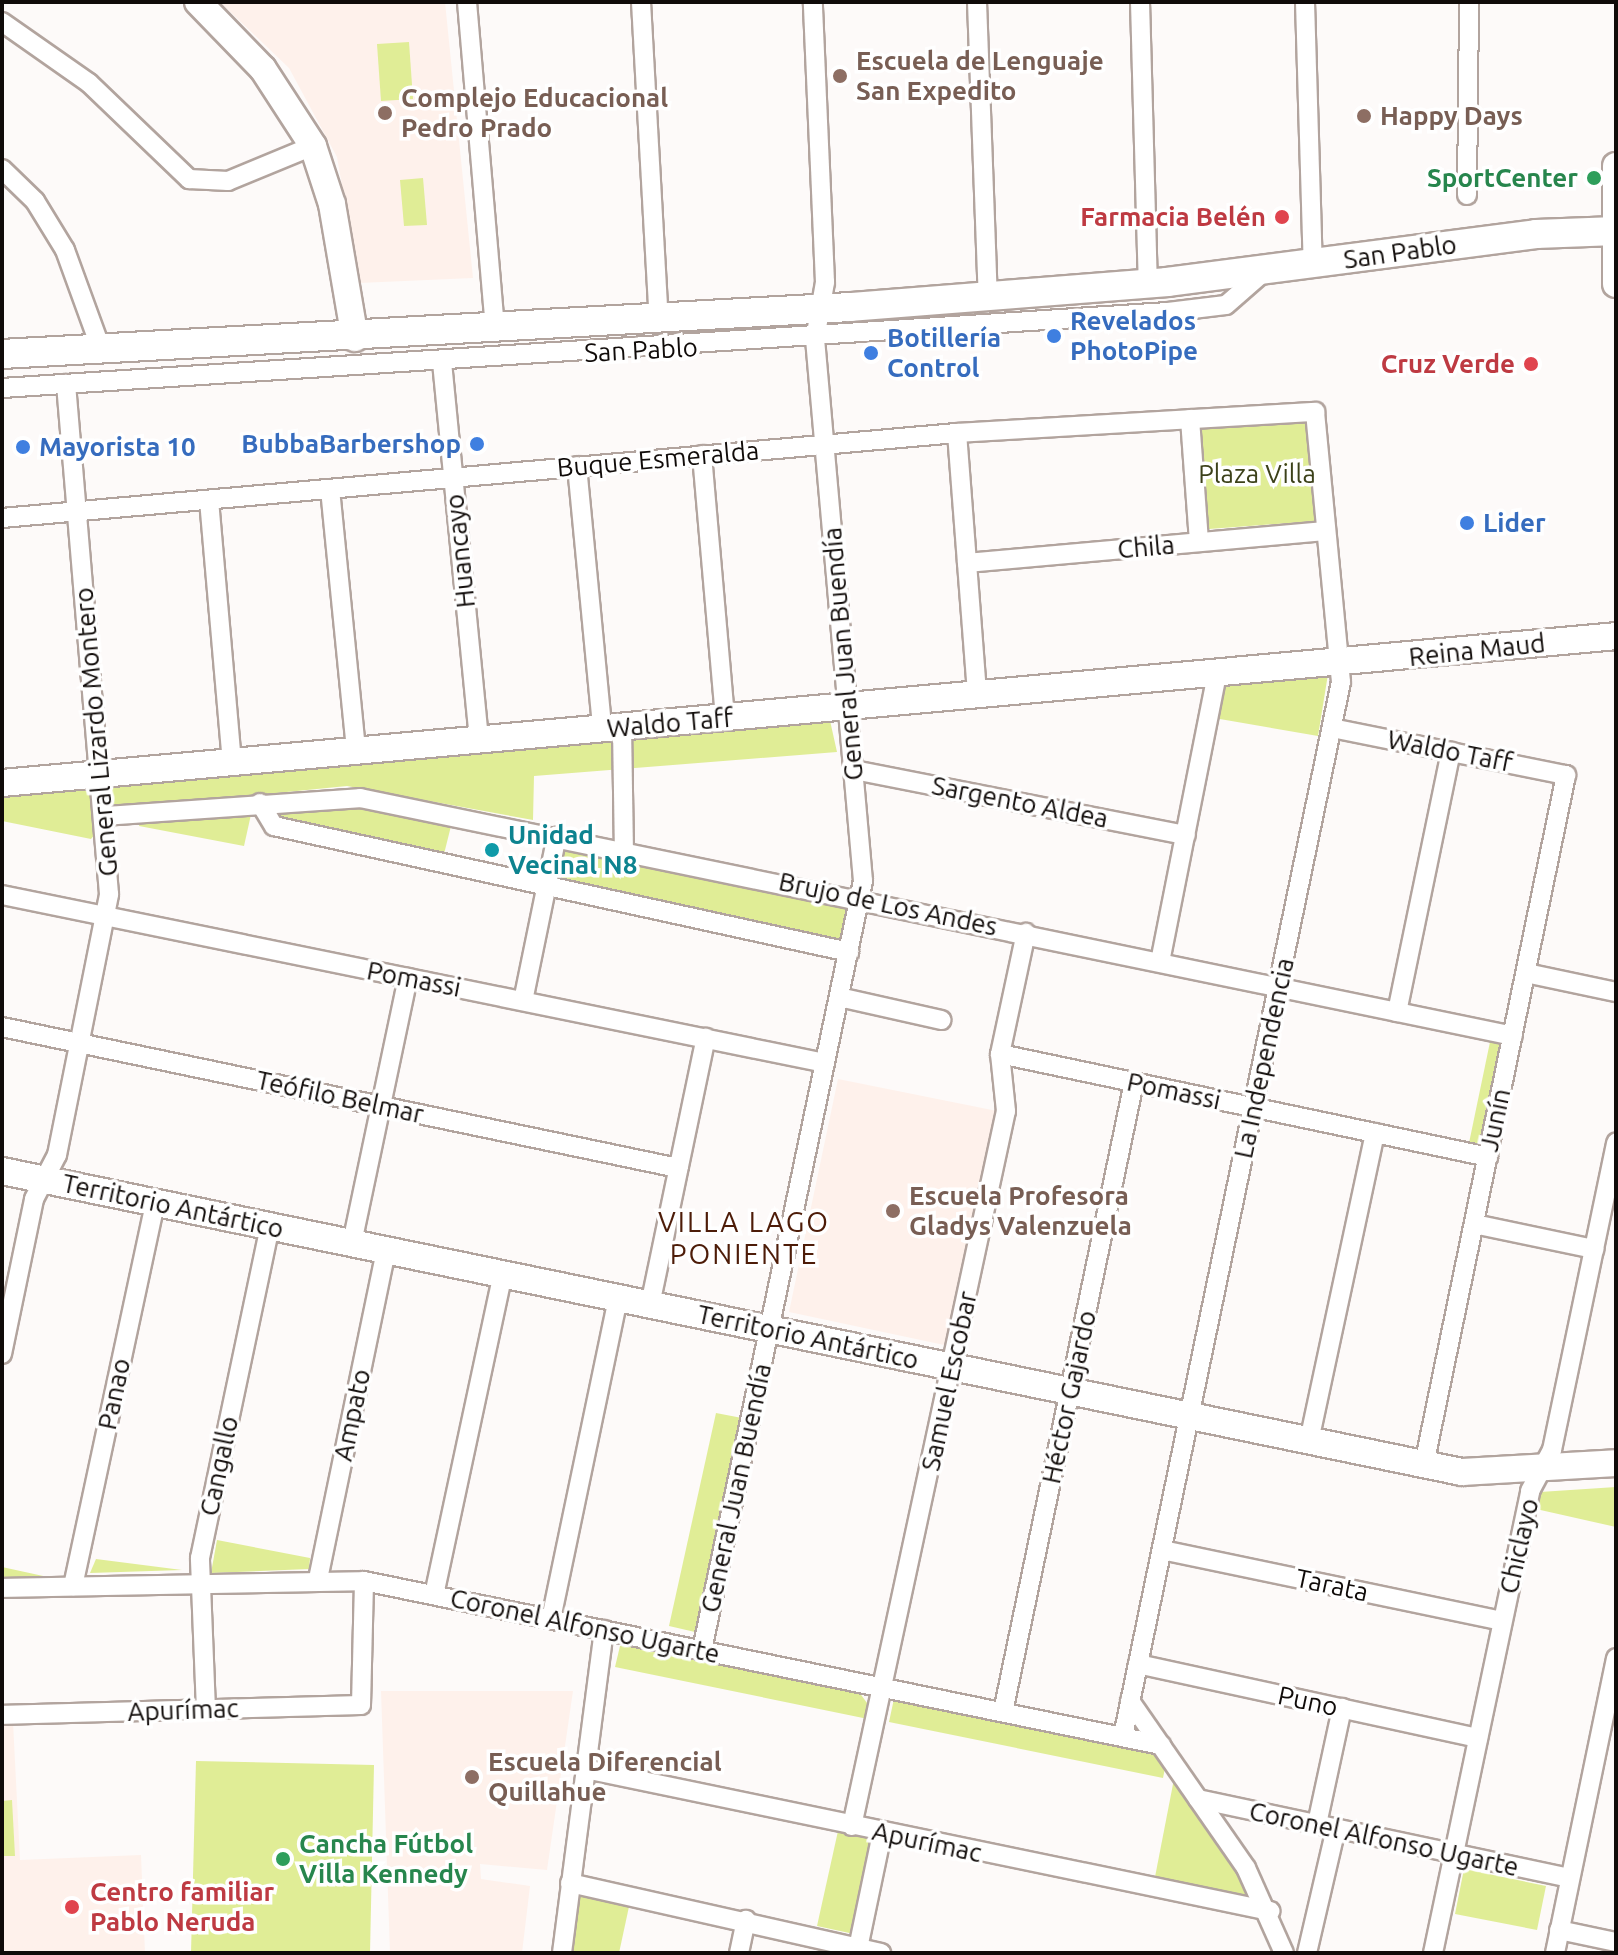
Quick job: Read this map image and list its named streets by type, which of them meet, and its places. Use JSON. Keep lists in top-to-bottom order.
{
  "streets": {
    "main road": ["San Pablo"],
    "street": [
      "Buque Esmeralda",
      "Chila",
      "Huancayo",
      "Reina Maud",
      "General Juan Buendía",
      "Waldo Taff",
      "General Lizardo Montero",
      "Sargento Aldea",
      "Brujo de Los Andes",
      "Pomassi",
      "La Independencia",
      "Teófilo Belmar",
      "Junín",
      "Territorio Antártico",
      "Samuel Escobar",
      "Panao",
      "Héctor Gajardo",
      "Ampato",
      "Cangallo",
      "Chiclayo",
      "Tarata",
      "Coronel Alfonso Ugarte",
      "Puno",
      "Apurímac"
    ]
  },
  "crossings": [
    ["San Pablo", "Huancayo"],
    ["San Pablo", "General Juan Buendía"],
    ["San Pablo", "General Lizardo Montero"],
    ["Buque Esmeralda", "Huancayo"],
    ["Buque Esmeralda", "General Juan Buendía"],
    ["Buque Esmeralda", "General Lizardo Montero"],
    ["Buque Esmeralda", "La Independencia"],
    ["Chila", "La Independencia"],
    ["Huancayo", "Waldo Taff"],
    ["Reina Maud", "Waldo Taff"],
    ["Reina Maud", "La Independencia"],
    ["General Juan Buendía", "Waldo Taff"],
    ["General Juan Buendía", "Sargento Aldea"],
    ["General Juan Buendía", "Brujo de Los Andes"],
    ["General Juan Buendía", "Pomassi"],
    ["General Juan Buendía", "Territorio Antártico"],
    ["General Juan Buendía", "Coronel Alfonso Ugarte"],
    ["Waldo Taff", "General Lizardo Montero"],
    ["Waldo Taff", "La Independencia"],
    ["Waldo Taff", "Junín"],
    ["General Lizardo Montero", "Brujo de Los Andes"],
    ["General Lizardo Montero", "Pomassi"],
    ["General Lizardo Montero", "Teófilo Belmar"],
    ["General Lizardo Montero", "Territorio Antártico"],
    ["Brujo de Los Andes", "La Independencia"],
    ["Brujo de Los Andes", "Junín"],
    ["Brujo de Los Andes", "Samuel Escobar"],
    ["Pomassi", "La Independencia"],
    ["Pomassi", "Junín"],
    ["Pomassi", "Samuel Escobar"],
    ["Pomassi", "Héctor Gajardo"],
    ["La Independencia", "Territorio Antártico"],
    ["La Independencia", "Tarata"],
    ["La Independencia", "Coronel Alfonso Ugarte"],
    ["La Independencia", "Puno"],
    ["Junín", "Territorio Antártico"],
    ["Territorio Antártico", "Samuel Escobar"],
    ["Territorio Antártico", "Panao"],
    ["Territorio Antártico", "Héctor Gajardo"],
    ["Territorio Antártico", "Ampato"],
    ["Territorio Antártico", "Cangallo"],
    ["Territorio Antártico", "Chiclayo"],
    ["Samuel Escobar", "Coronel Alfonso Ugarte"],
    ["Samuel Escobar", "Apurímac"],
    ["Panao", "Coronel Alfonso Ugarte"],
    ["Héctor Gajardo", "Coronel Alfonso Ugarte"],
    ["Ampato", "Coronel Alfonso Ugarte"],
    ["Cangallo", "Coronel Alfonso Ugarte"],
    ["Cangallo", "Apurímac"],
    ["Chiclayo", "Tarata"],
    ["Chiclayo", "Coronel Alfonso Ugarte"],
    ["Chiclayo", "Puno"],
    ["Coronel Alfonso Ugarte", "Apurímac"]
  ],
  "districts": ["VILLA LAGO PONIENTE"],
  "parks": ["Plaza Villa"],
  "places": [
    "Escuela de Lenguaje San Expedito",
    "Complejo Educacional Pedro Prado",
    "Happy Days",
    "SportCenter",
    "Farmacia Belén",
    "Revelados PhotoPipe",
    "Botillería Control",
    "Cruz Verde",
    "BubbaBarbershop",
    "Mayorista 10",
    "Lider",
    "Unidad Vecinal N8",
    "Escuela Profesora Gladys Valenzuela",
    "Escuela Diferencial Quillahue",
    "Cancha Fútbol Villa Kennedy",
    "Centro familiar Pablo Neruda"
  ]
}
